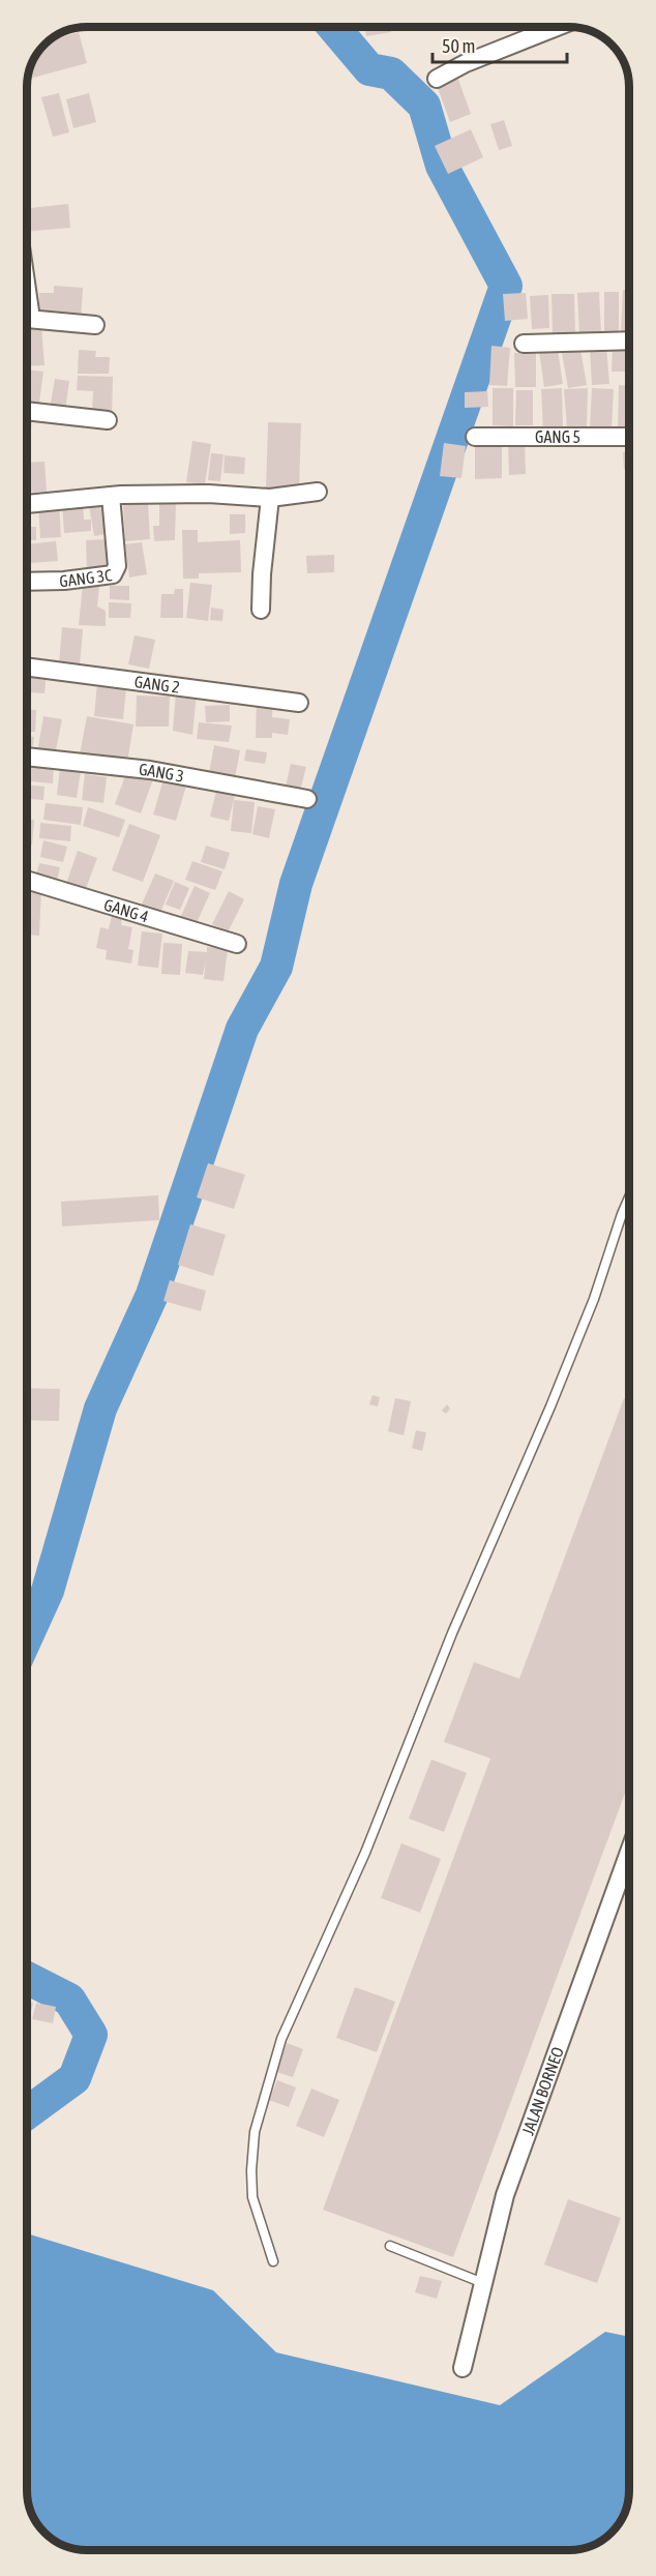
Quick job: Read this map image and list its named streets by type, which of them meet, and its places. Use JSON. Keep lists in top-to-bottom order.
{
  "streets": {
    "street": [
      "GANG 5",
      "GANG 3C",
      "GANG 2",
      "GANG 3",
      "GANG 4",
      "JALAN BORNEO"
    ]
  },
  "scale_bar": "50 m"
}
